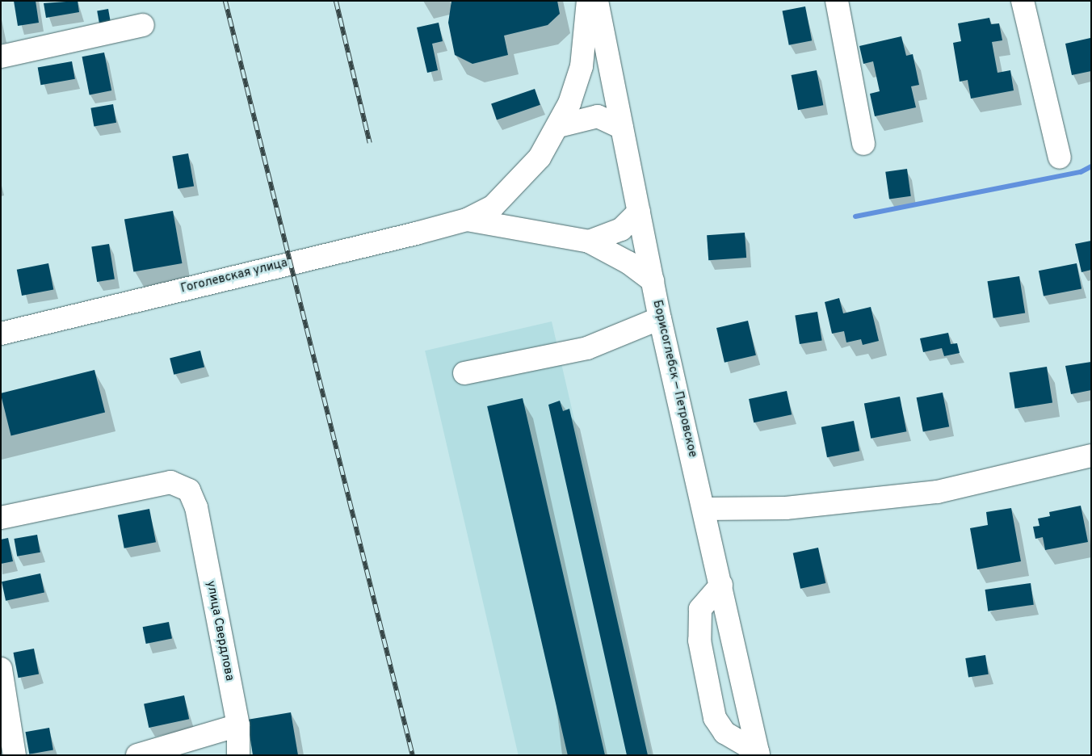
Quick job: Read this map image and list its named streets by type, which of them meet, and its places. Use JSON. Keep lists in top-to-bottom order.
{
  "streets": {
    "street": ["Гоголевская улица", "Борисоглебск — Петровское", "улица Свердлова"]
  }
}
